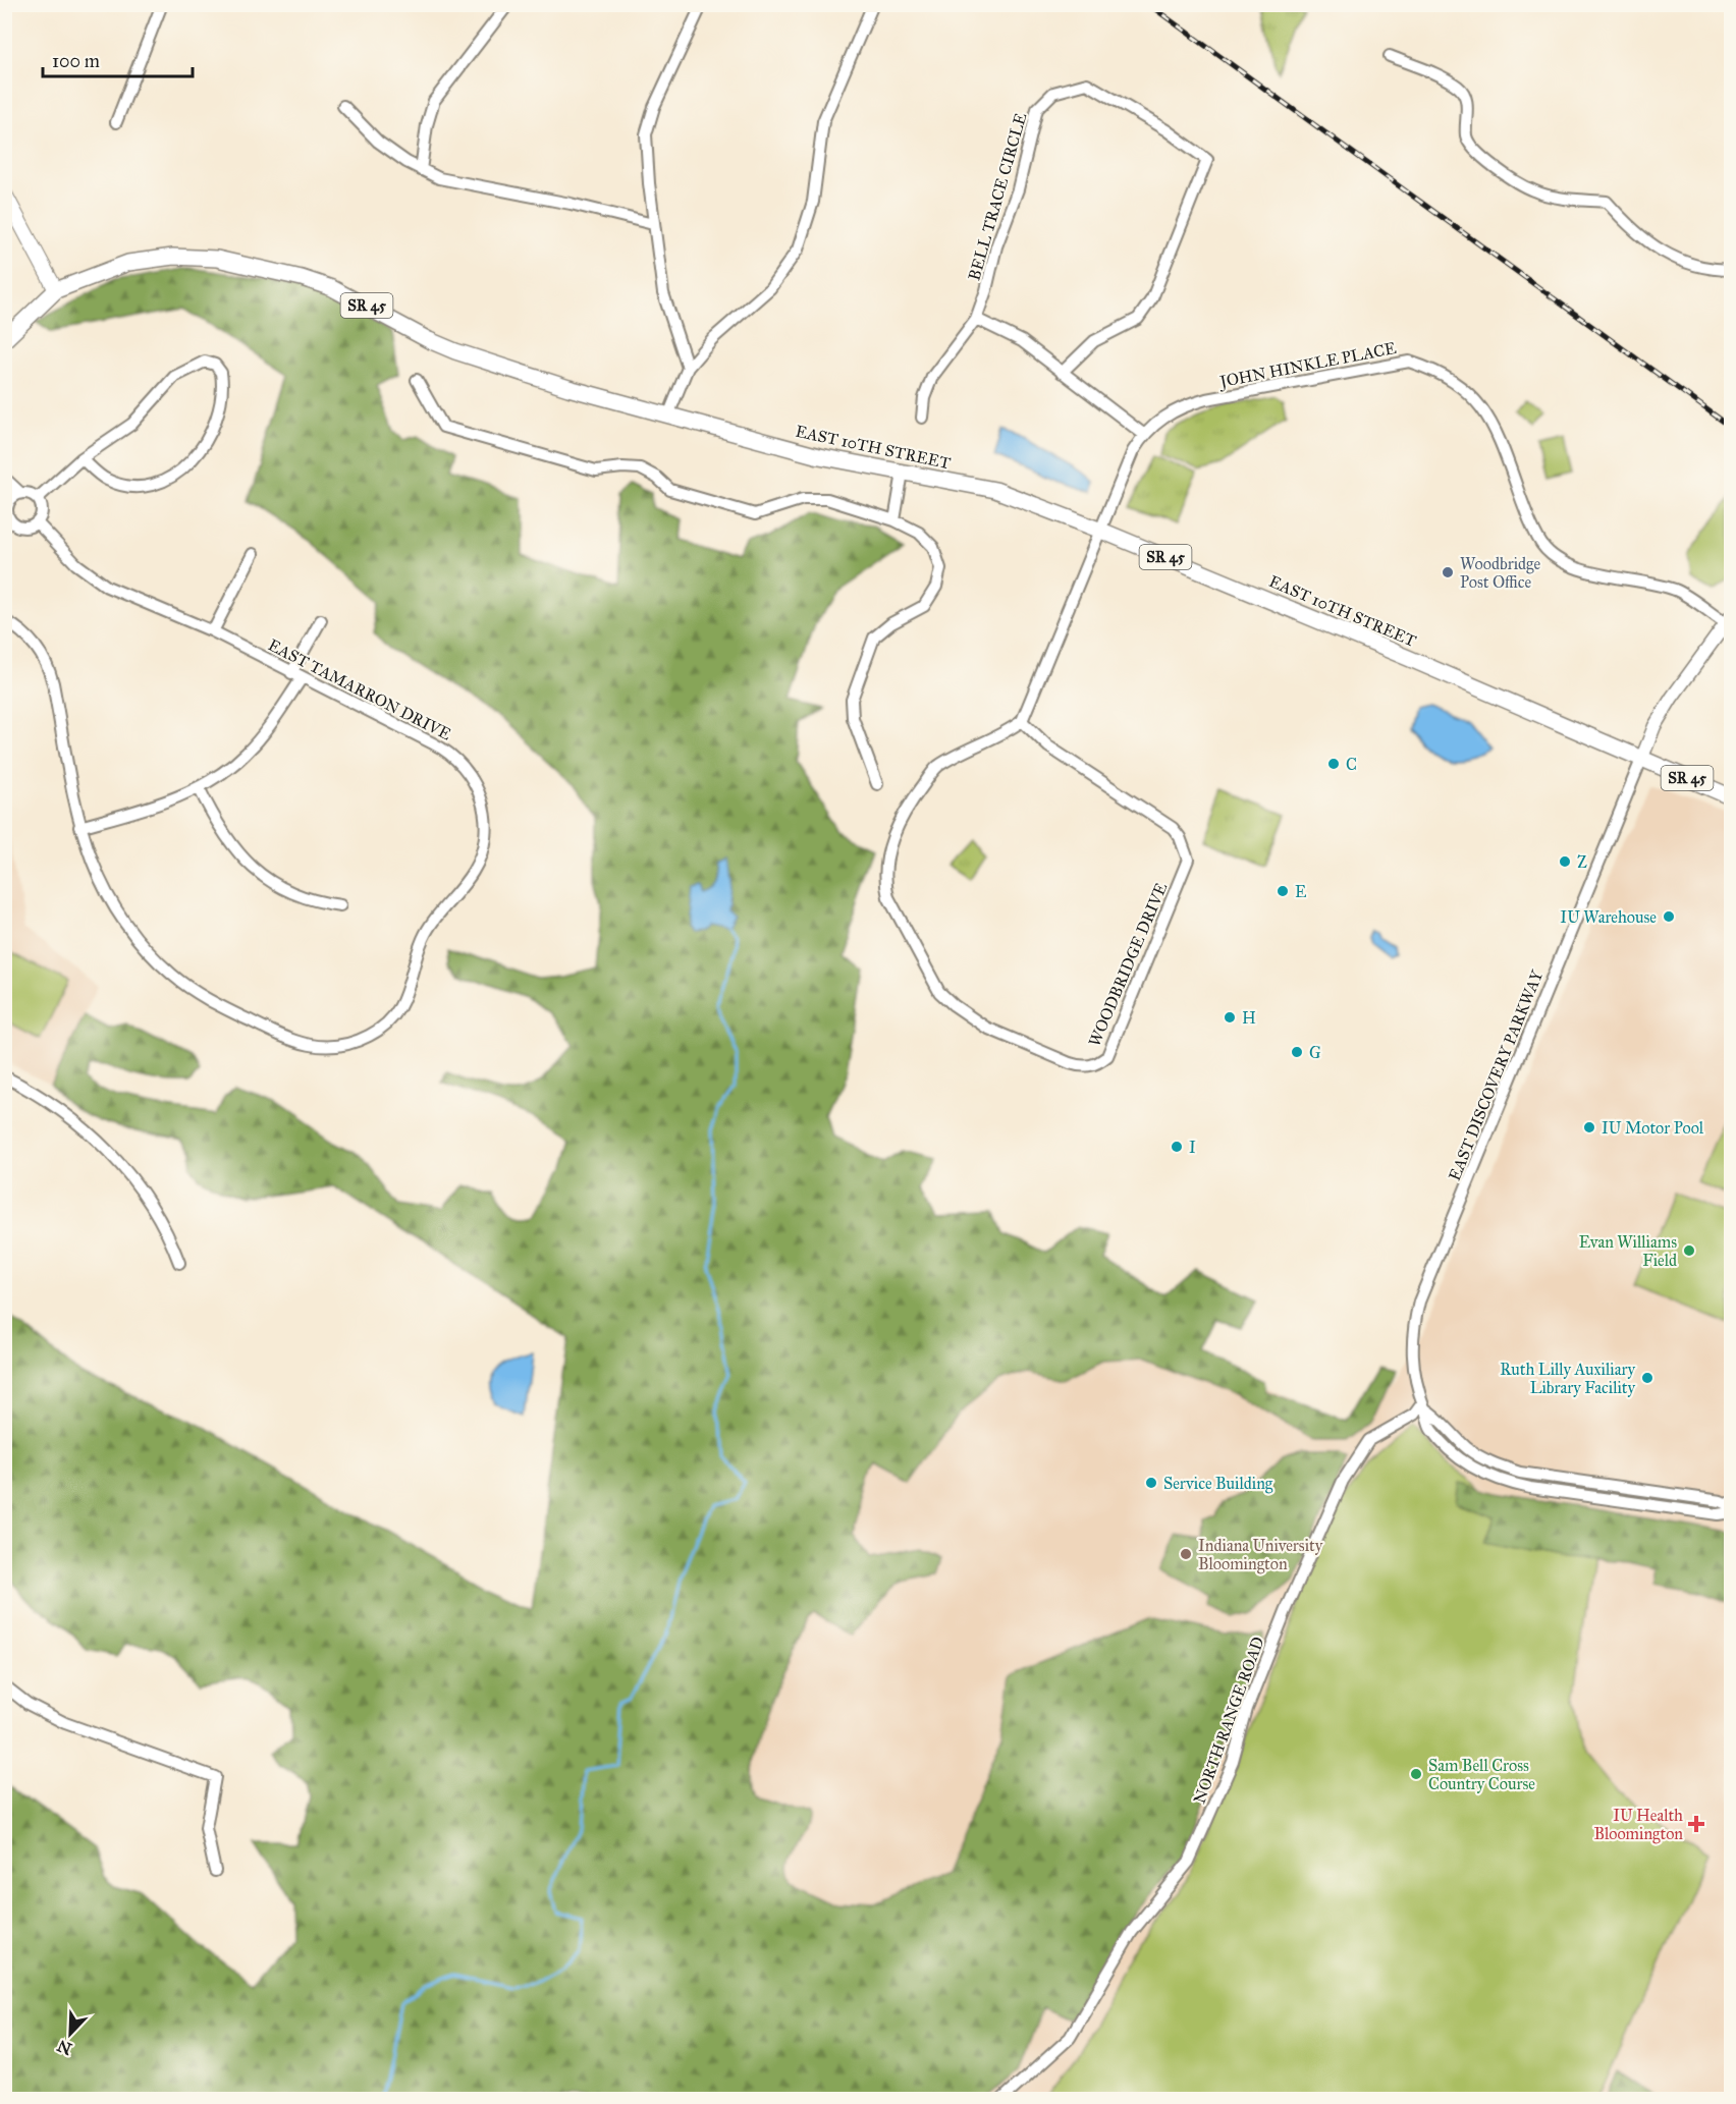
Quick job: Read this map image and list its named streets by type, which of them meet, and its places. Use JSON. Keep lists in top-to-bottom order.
{
  "streets": {
    "main road": ["SR 45", "EAST 10TH STREET"],
    "street": [
      "BELL TRACE CIRCLE",
      "JOHN HINKLE PLACE",
      "EAST TAMARRON DRIVE",
      "WOODBRIDGE DRIVE",
      "EAST DISCOVERY PARKWAY",
      "NORTH RANGE ROAD"
    ]
  },
  "crossings": [
    ["JOHN HINKLE PLACE", "EAST 10TH STREET"],
    ["EAST 10TH STREET", "EAST DISCOVERY PARKWAY"],
    ["EAST DISCOVERY PARKWAY", "NORTH RANGE ROAD"]
  ],
  "places": {
    "other": [
      "Woodbridge Post Office",
      "C",
      "Z",
      "E",
      "IU Warehouse",
      "H",
      "G",
      "IU Motor Pool",
      "I",
      "Evan Williams Field",
      "Ruth Lilly Auxiliary Library Facility",
      "Service Building",
      "Indiana University Bloomington",
      "Sam Bell Cross Country Course"
    ],
    "health": ["IU Health Bloomington"]
  },
  "scale_bar": "100 m",
  "north": "bottom left"
}
